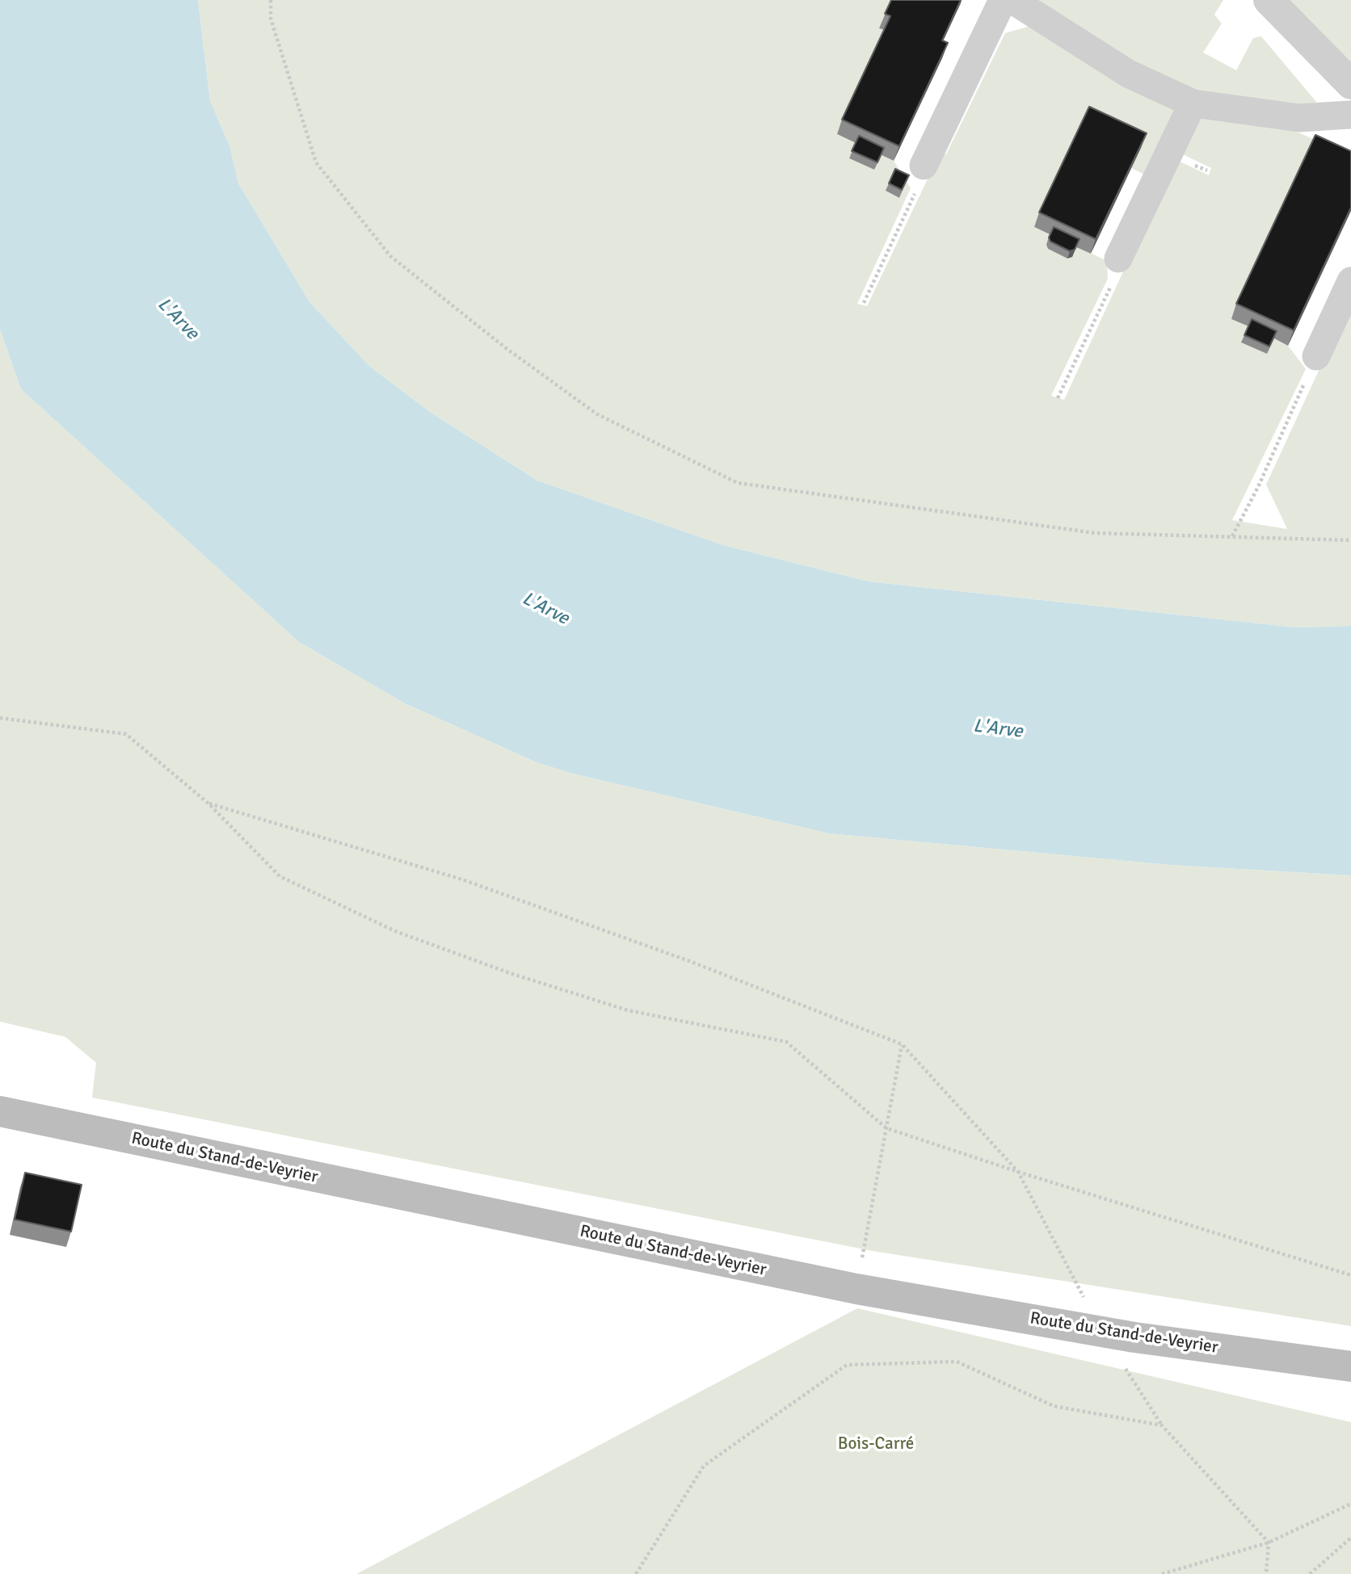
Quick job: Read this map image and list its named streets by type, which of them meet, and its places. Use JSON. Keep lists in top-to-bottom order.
{
  "streets": {
    "main road": ["Route du Stand-de-Veyrier"]
  },
  "water": ["L'Arve"],
  "parks": ["Bois-Carré"]
}
